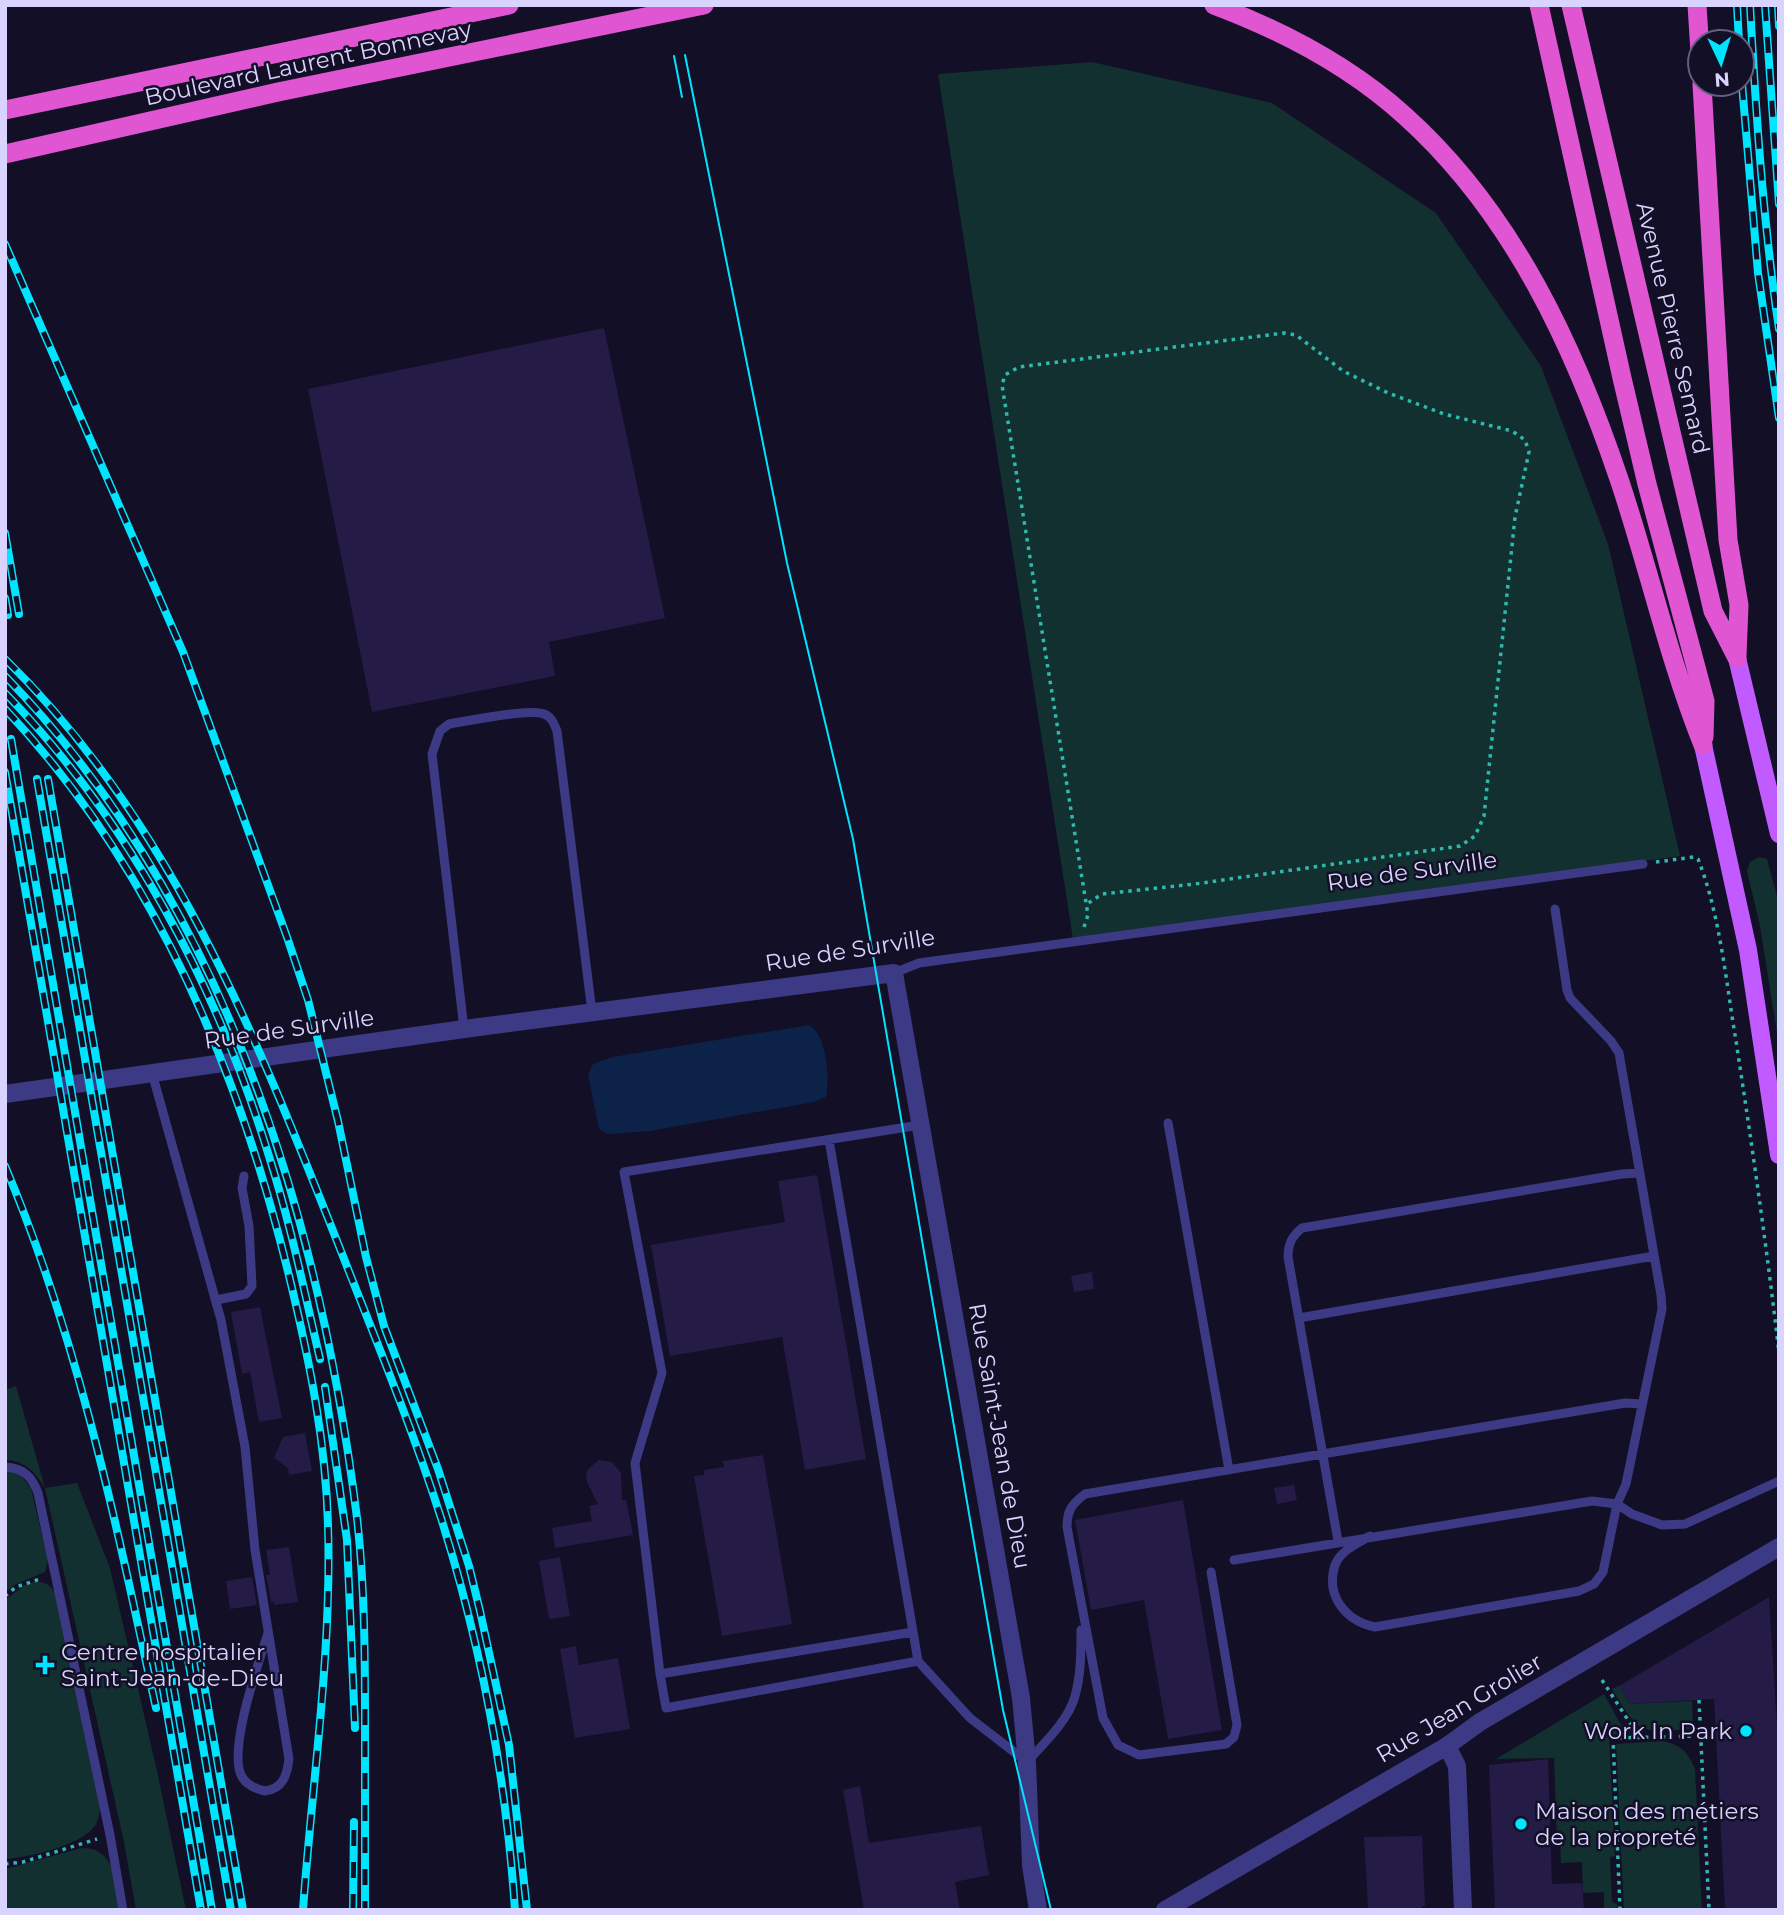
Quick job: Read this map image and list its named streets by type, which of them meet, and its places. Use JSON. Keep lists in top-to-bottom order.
{
  "streets": {
    "highway": ["Boulevard Laurent Bonnevay", "Avenue Pierre Semard"],
    "street": ["Rue de Surville", "Rue Saint-Jean de Dieu", "Rue Jean Grolier"]
  },
  "crossings": [
    ["Rue de Surville", "Rue Saint-Jean de Dieu"]
  ],
  "places": {
    "health": ["Centre hospitalier Saint-Jean-de-Dieu"],
    "other": ["Work In Park", "Maison des métiers de la propreté"]
  },
  "north": "bottom"
}
